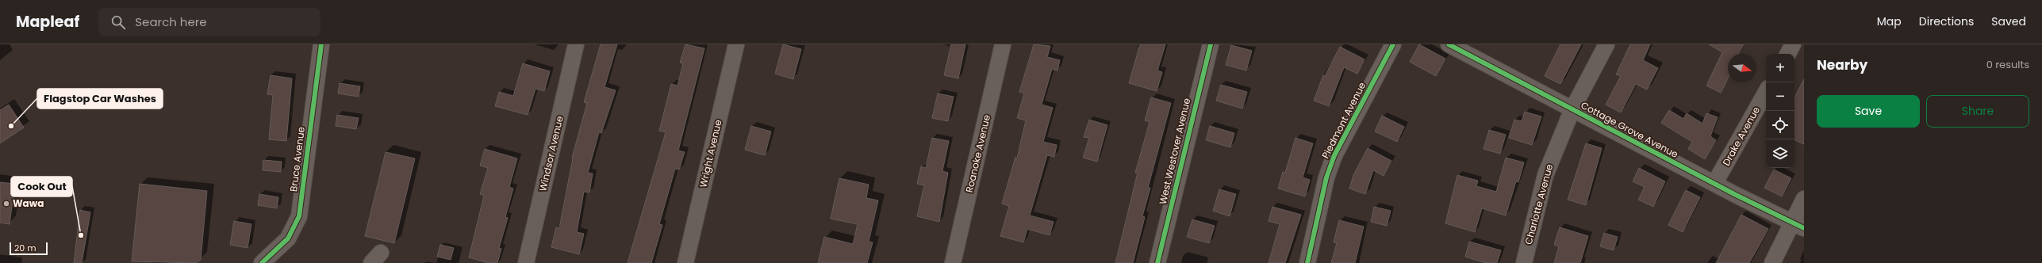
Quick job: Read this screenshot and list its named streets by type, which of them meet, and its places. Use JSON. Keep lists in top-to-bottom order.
{
  "streets": {
    "street": [
      "Piedmont Avenue",
      "Cottage Grove Avenue",
      "Drake Avenue",
      "West Westover Avenue",
      "Windsor Avenue",
      "Wright Avenue",
      "Roanoke Avenue",
      "Bruce Avenue",
      "Charlotte Avenue"
    ]
  },
  "crossings": [
    ["Cottage Grove Avenue", "Drake Avenue"],
    ["Cottage Grove Avenue", "Charlotte Avenue"]
  ],
  "places": ["Flagstop Car Washes", "Wawa", "Cook Out"],
  "scale_bar": "20 m",
  "north": "right",
  "page": {
    "header": "Mapleaf",
    "search": "Search here",
    "nav": ["Map", "Directions", "Saved"],
    "heading": ["Nearby", "0 results"],
    "map_buttons": ["+", "−"],
    "buttons": ["Save", "Share"],
    "scale": "20 m"
  }
}
